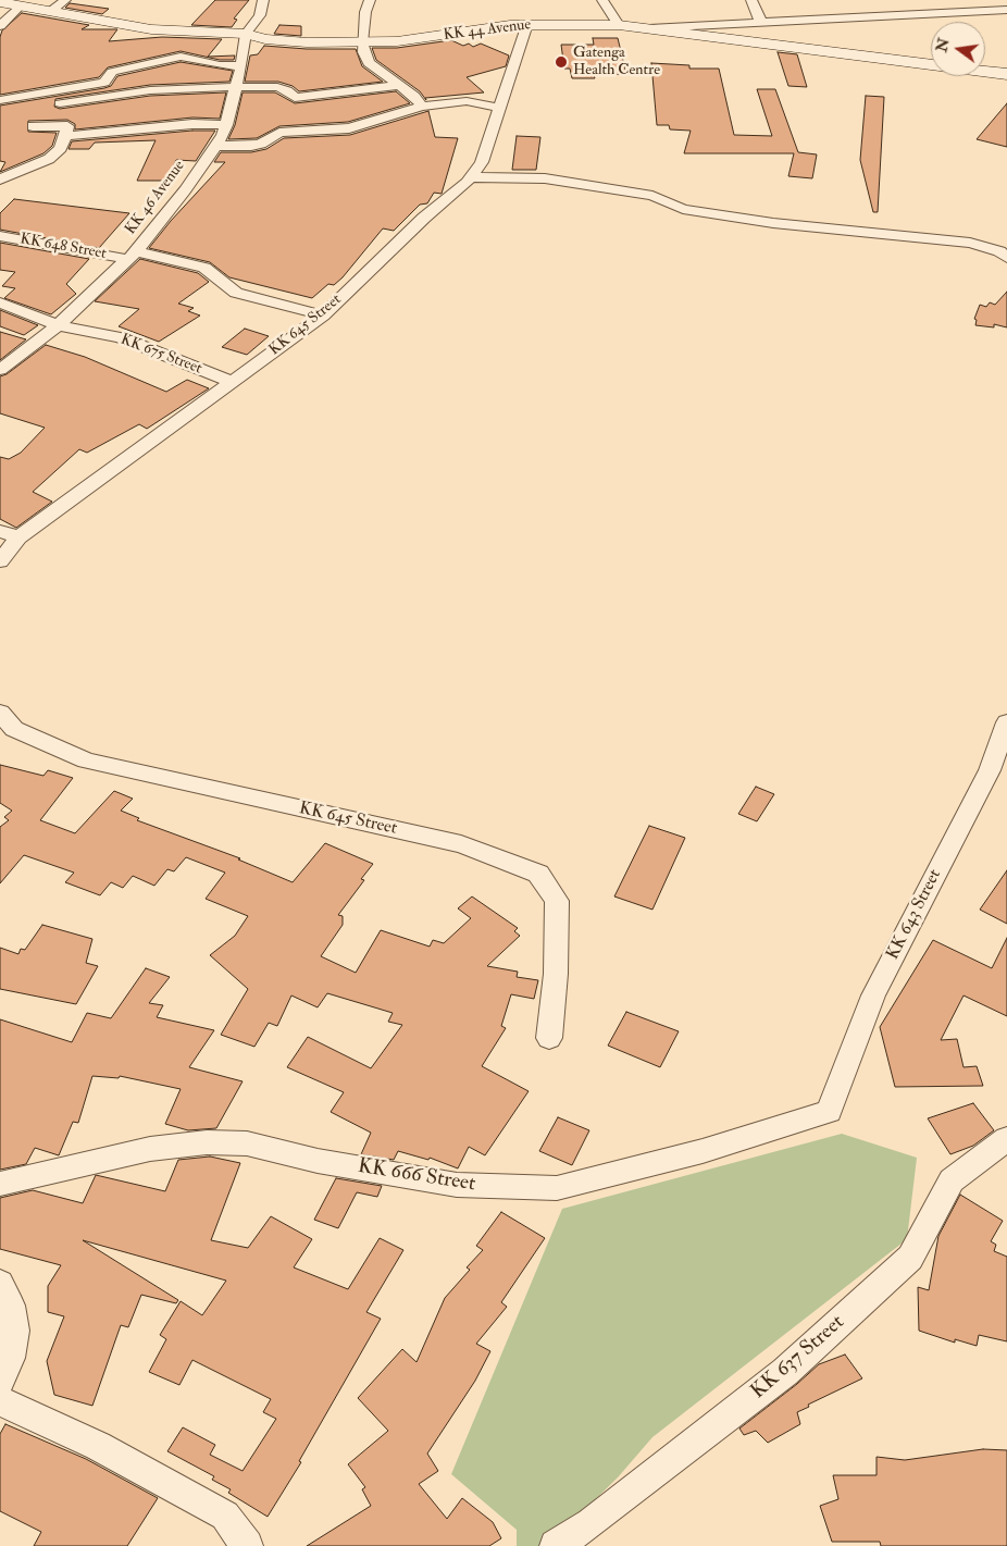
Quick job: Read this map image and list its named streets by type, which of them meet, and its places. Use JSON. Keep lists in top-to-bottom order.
{
  "streets": {
    "main road": ["KK 44 Avenue"],
    "street": [
      "KK 46 Avenue",
      "KK 648 Street",
      "KK 645 Street",
      "KK 675 Street",
      "KK 643 Street",
      "KK 666 Street",
      "KK 637 Street"
    ]
  },
  "crossings": [
    ["KK 44 Avenue", "KK 46 Avenue"],
    ["KK 44 Avenue", "KK 645 Street"],
    ["KK 46 Avenue", "KK 648 Street"],
    ["KK 46 Avenue", "KK 675 Street"],
    ["KK 648 Street", "KK 645 Street"],
    ["KK 645 Street", "KK 675 Street"],
    ["KK 643 Street", "KK 666 Street"]
  ],
  "places": ["Gatenga Health Centre"],
  "north": "left"
}
